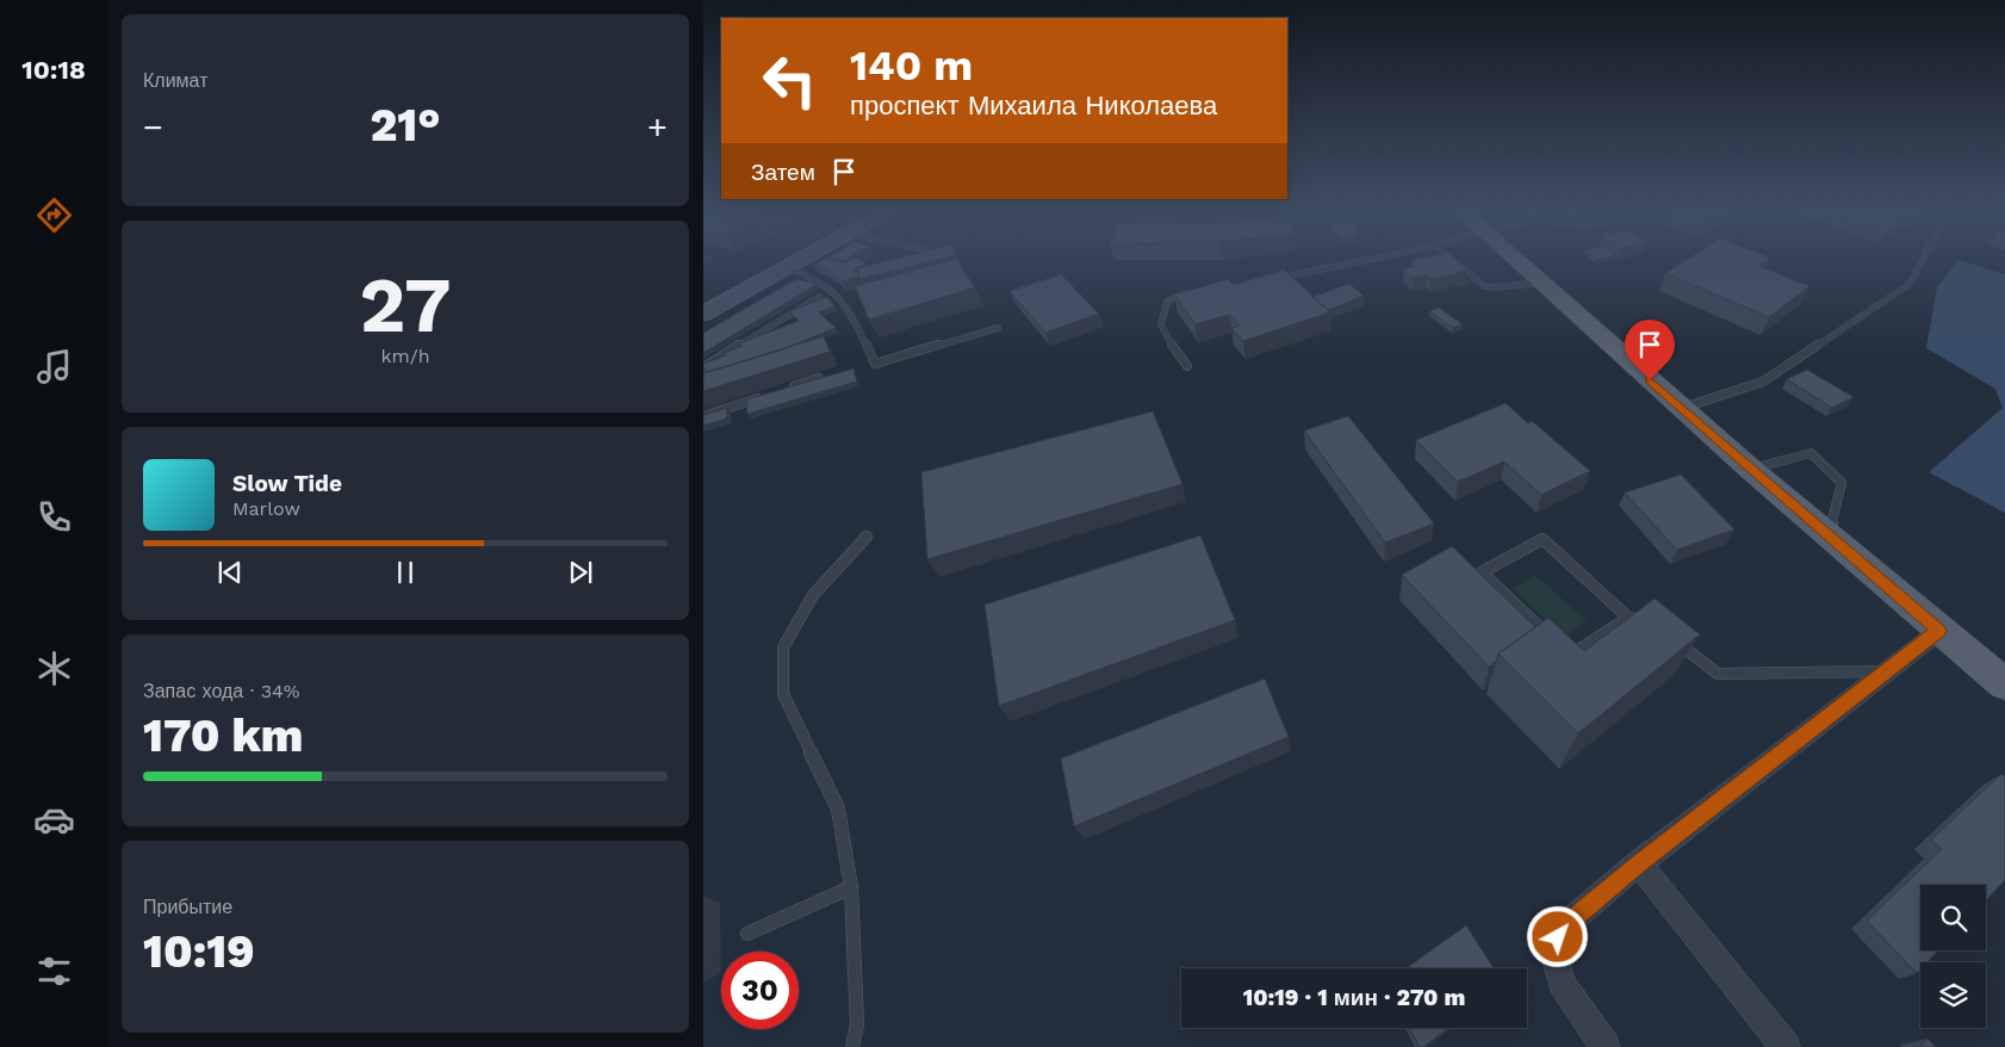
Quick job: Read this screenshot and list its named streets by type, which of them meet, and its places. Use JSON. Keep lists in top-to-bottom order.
{
  "page": {
    "tabs": "10:18",
    "tile": [
      "Климат",
      ["27", "km/h"],
      ["Запас хода · 34%", "170 km"],
      ["Прибытие", "10:19"]
    ],
    "turn": ["140 m", "проспект Михаила Николаева"],
    "heat": ["−", "21°", "+"],
    "then": "Затем",
    "song": ["Slow Tide", "Marlow"],
    "limit": "30",
    "trip": "10:19 · 1 мин · 270 m"
  }
}
